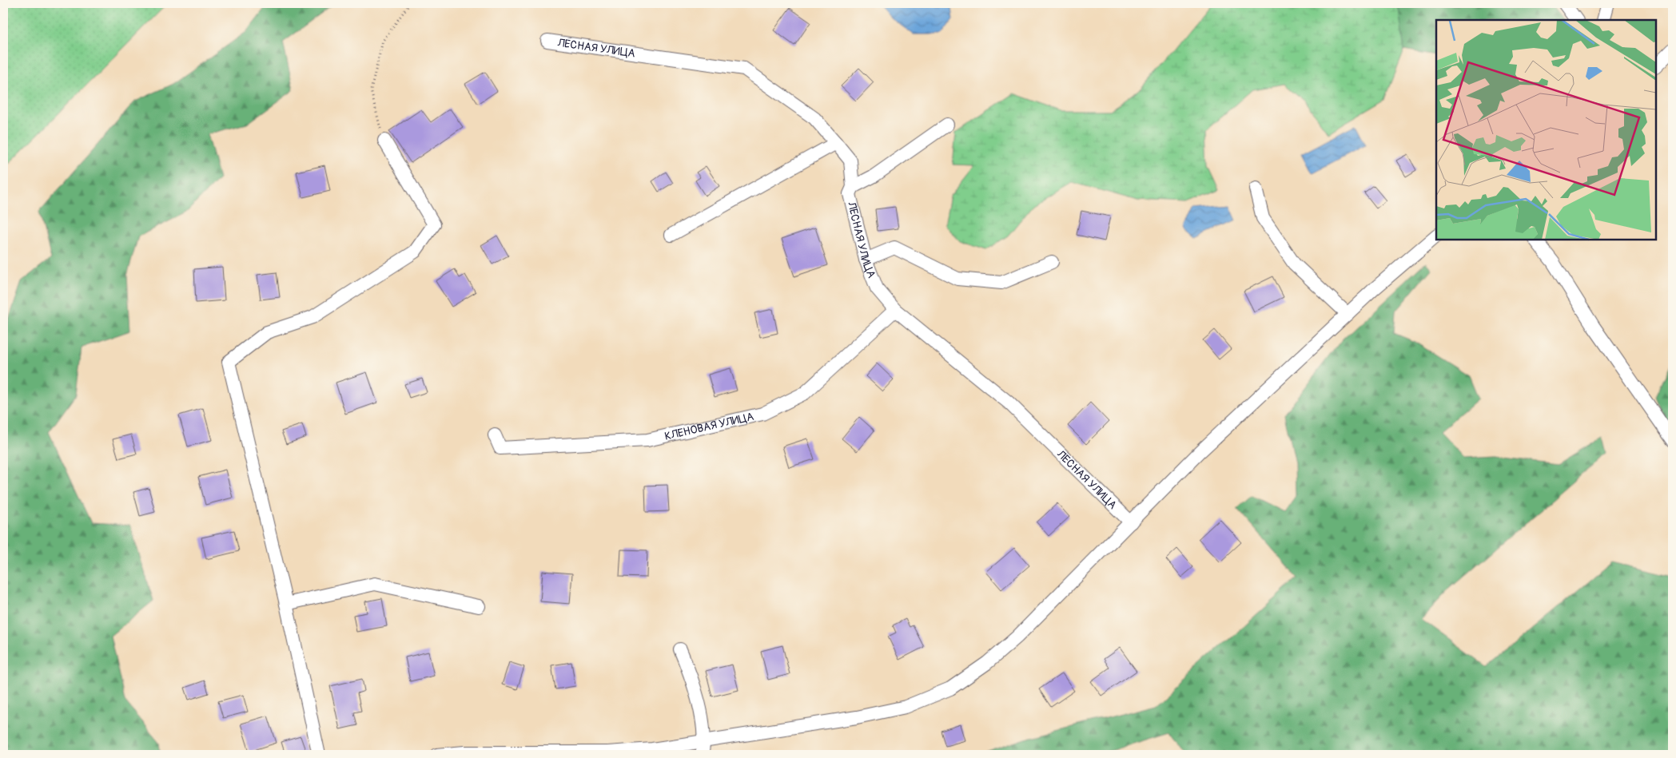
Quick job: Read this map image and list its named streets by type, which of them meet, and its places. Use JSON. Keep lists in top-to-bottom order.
{
  "streets": {
    "street": ["ЛЕСНАЯ УЛИЦА", "КЛЕНОВАЯ УЛИЦА"]
  },
  "crossings": [
    ["ЛЕСНАЯ УЛИЦА", "КЛЕНОВАЯ УЛИЦА"]
  ]
}
